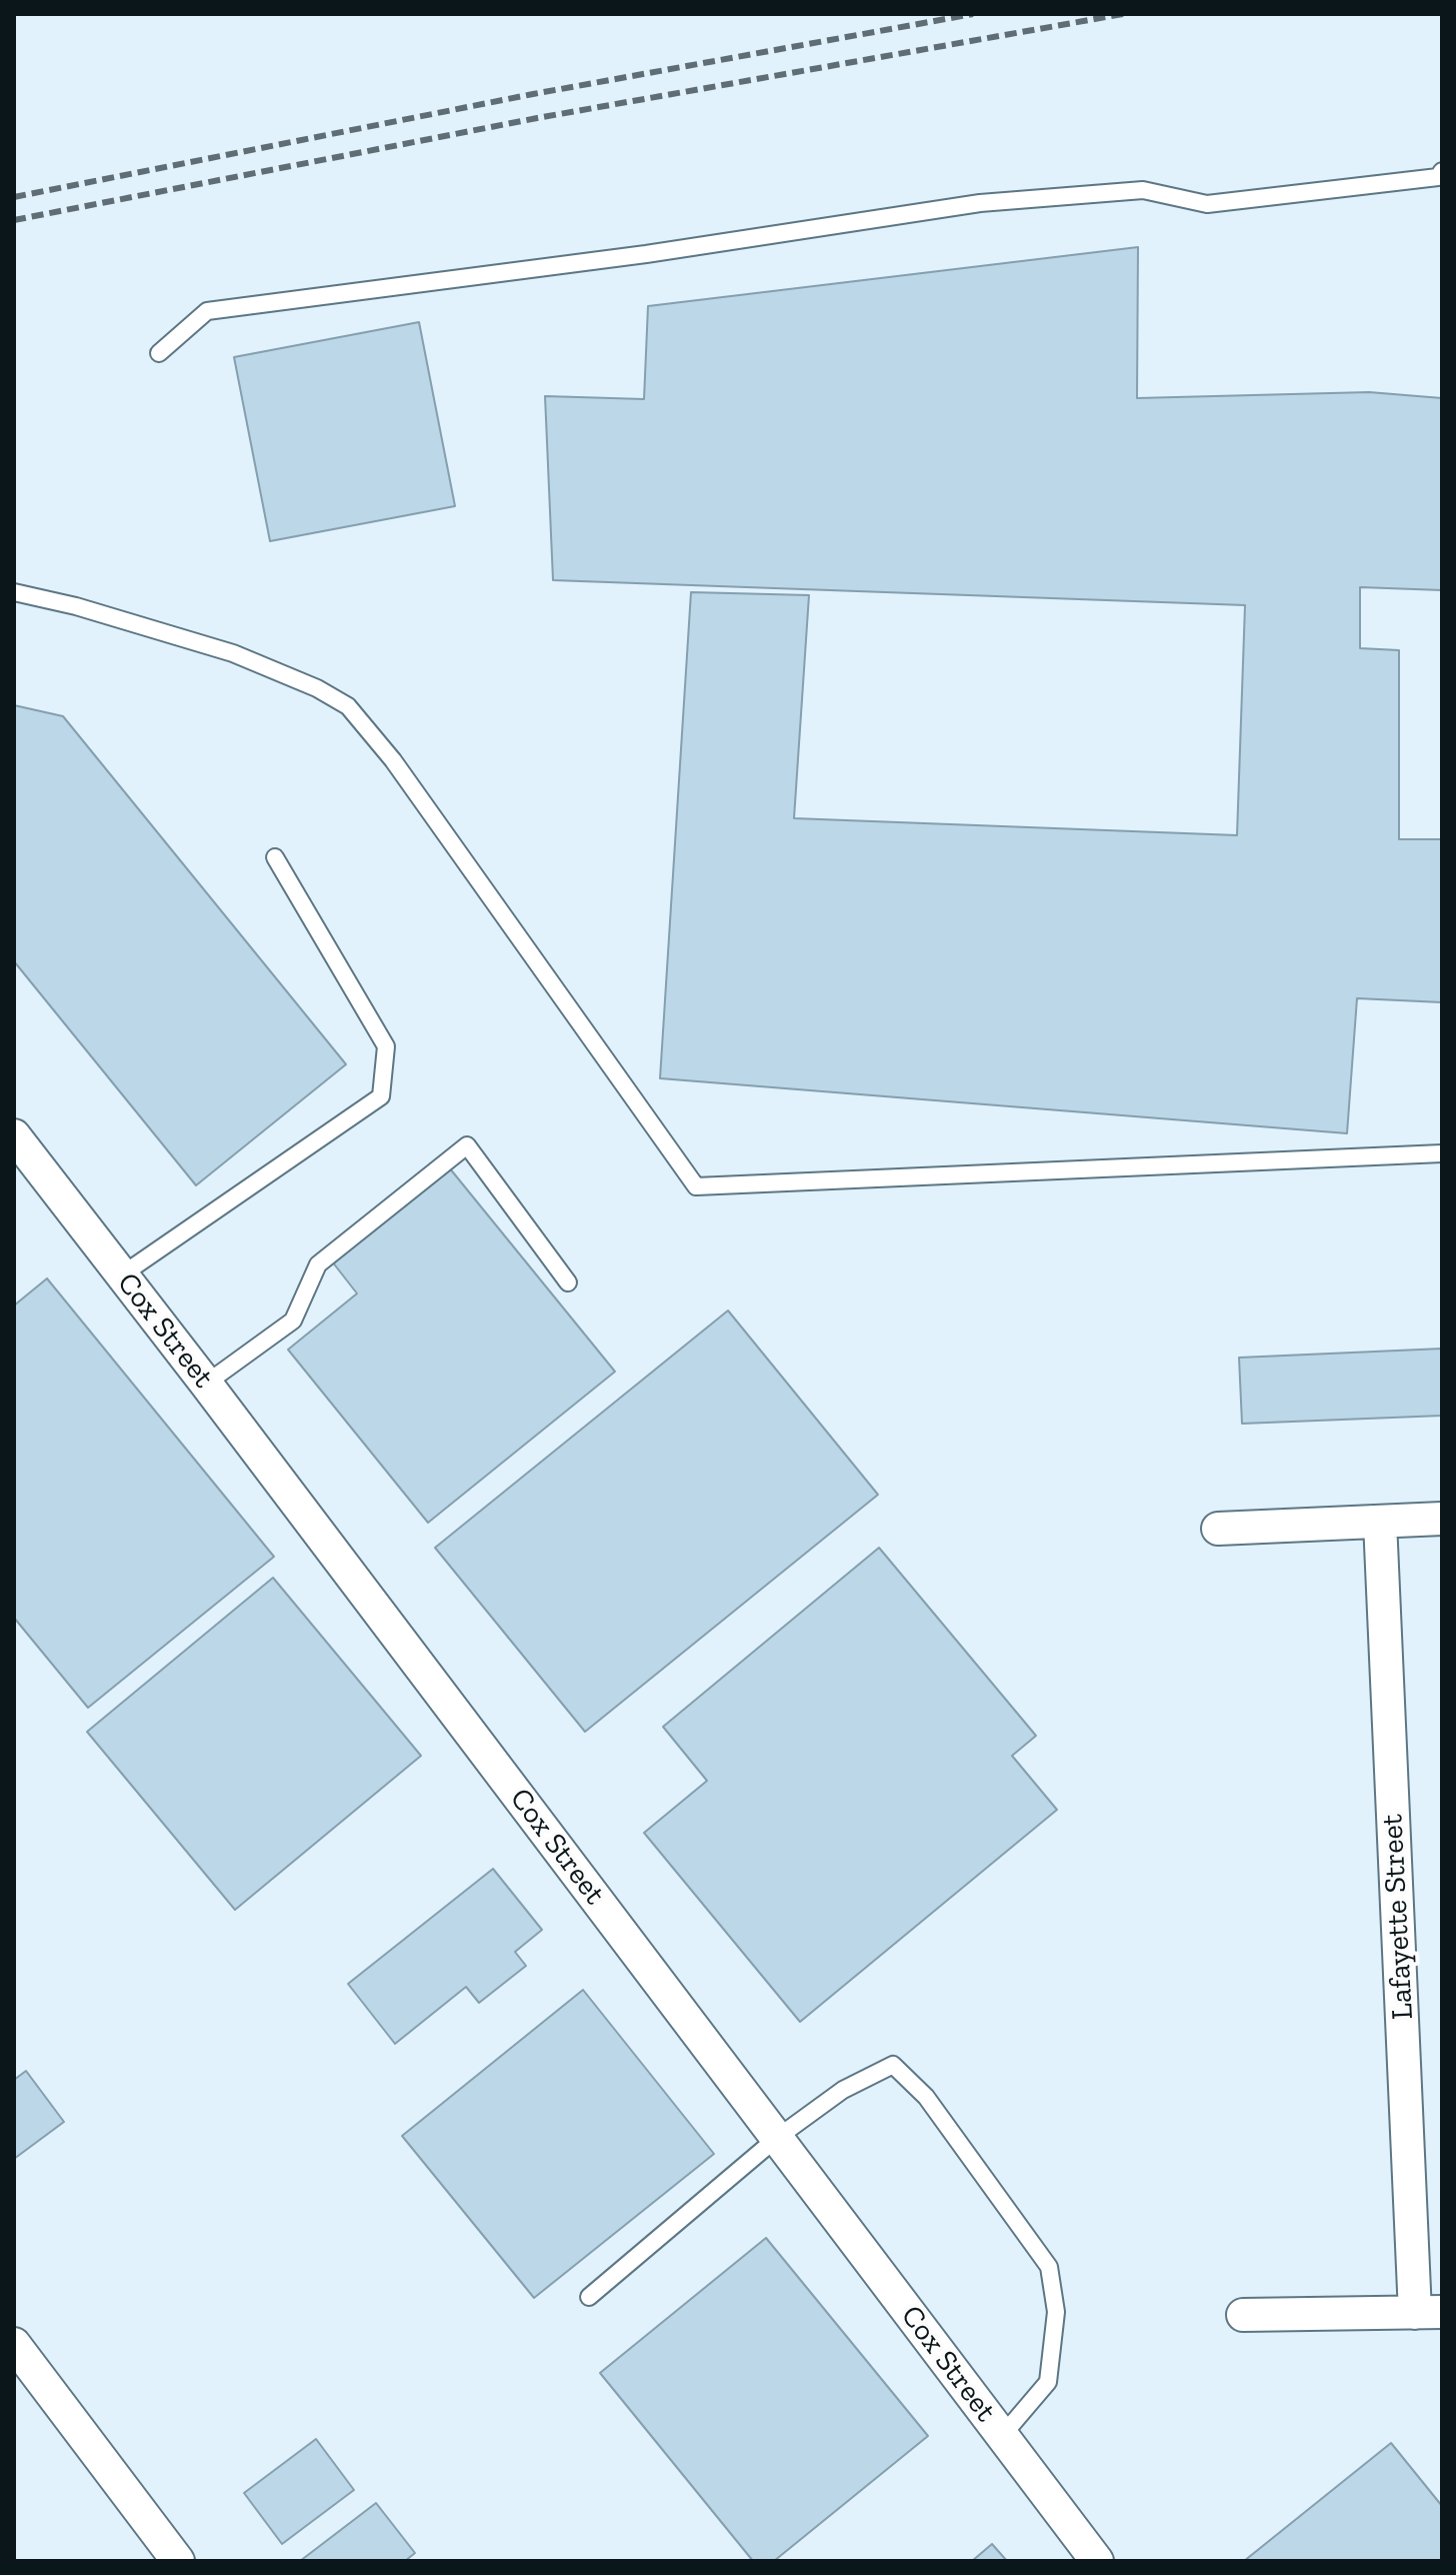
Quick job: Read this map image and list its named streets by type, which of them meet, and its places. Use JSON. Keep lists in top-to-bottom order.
{
  "streets": {
    "street": ["Cox Street", "Lafayette Street"]
  }
}
